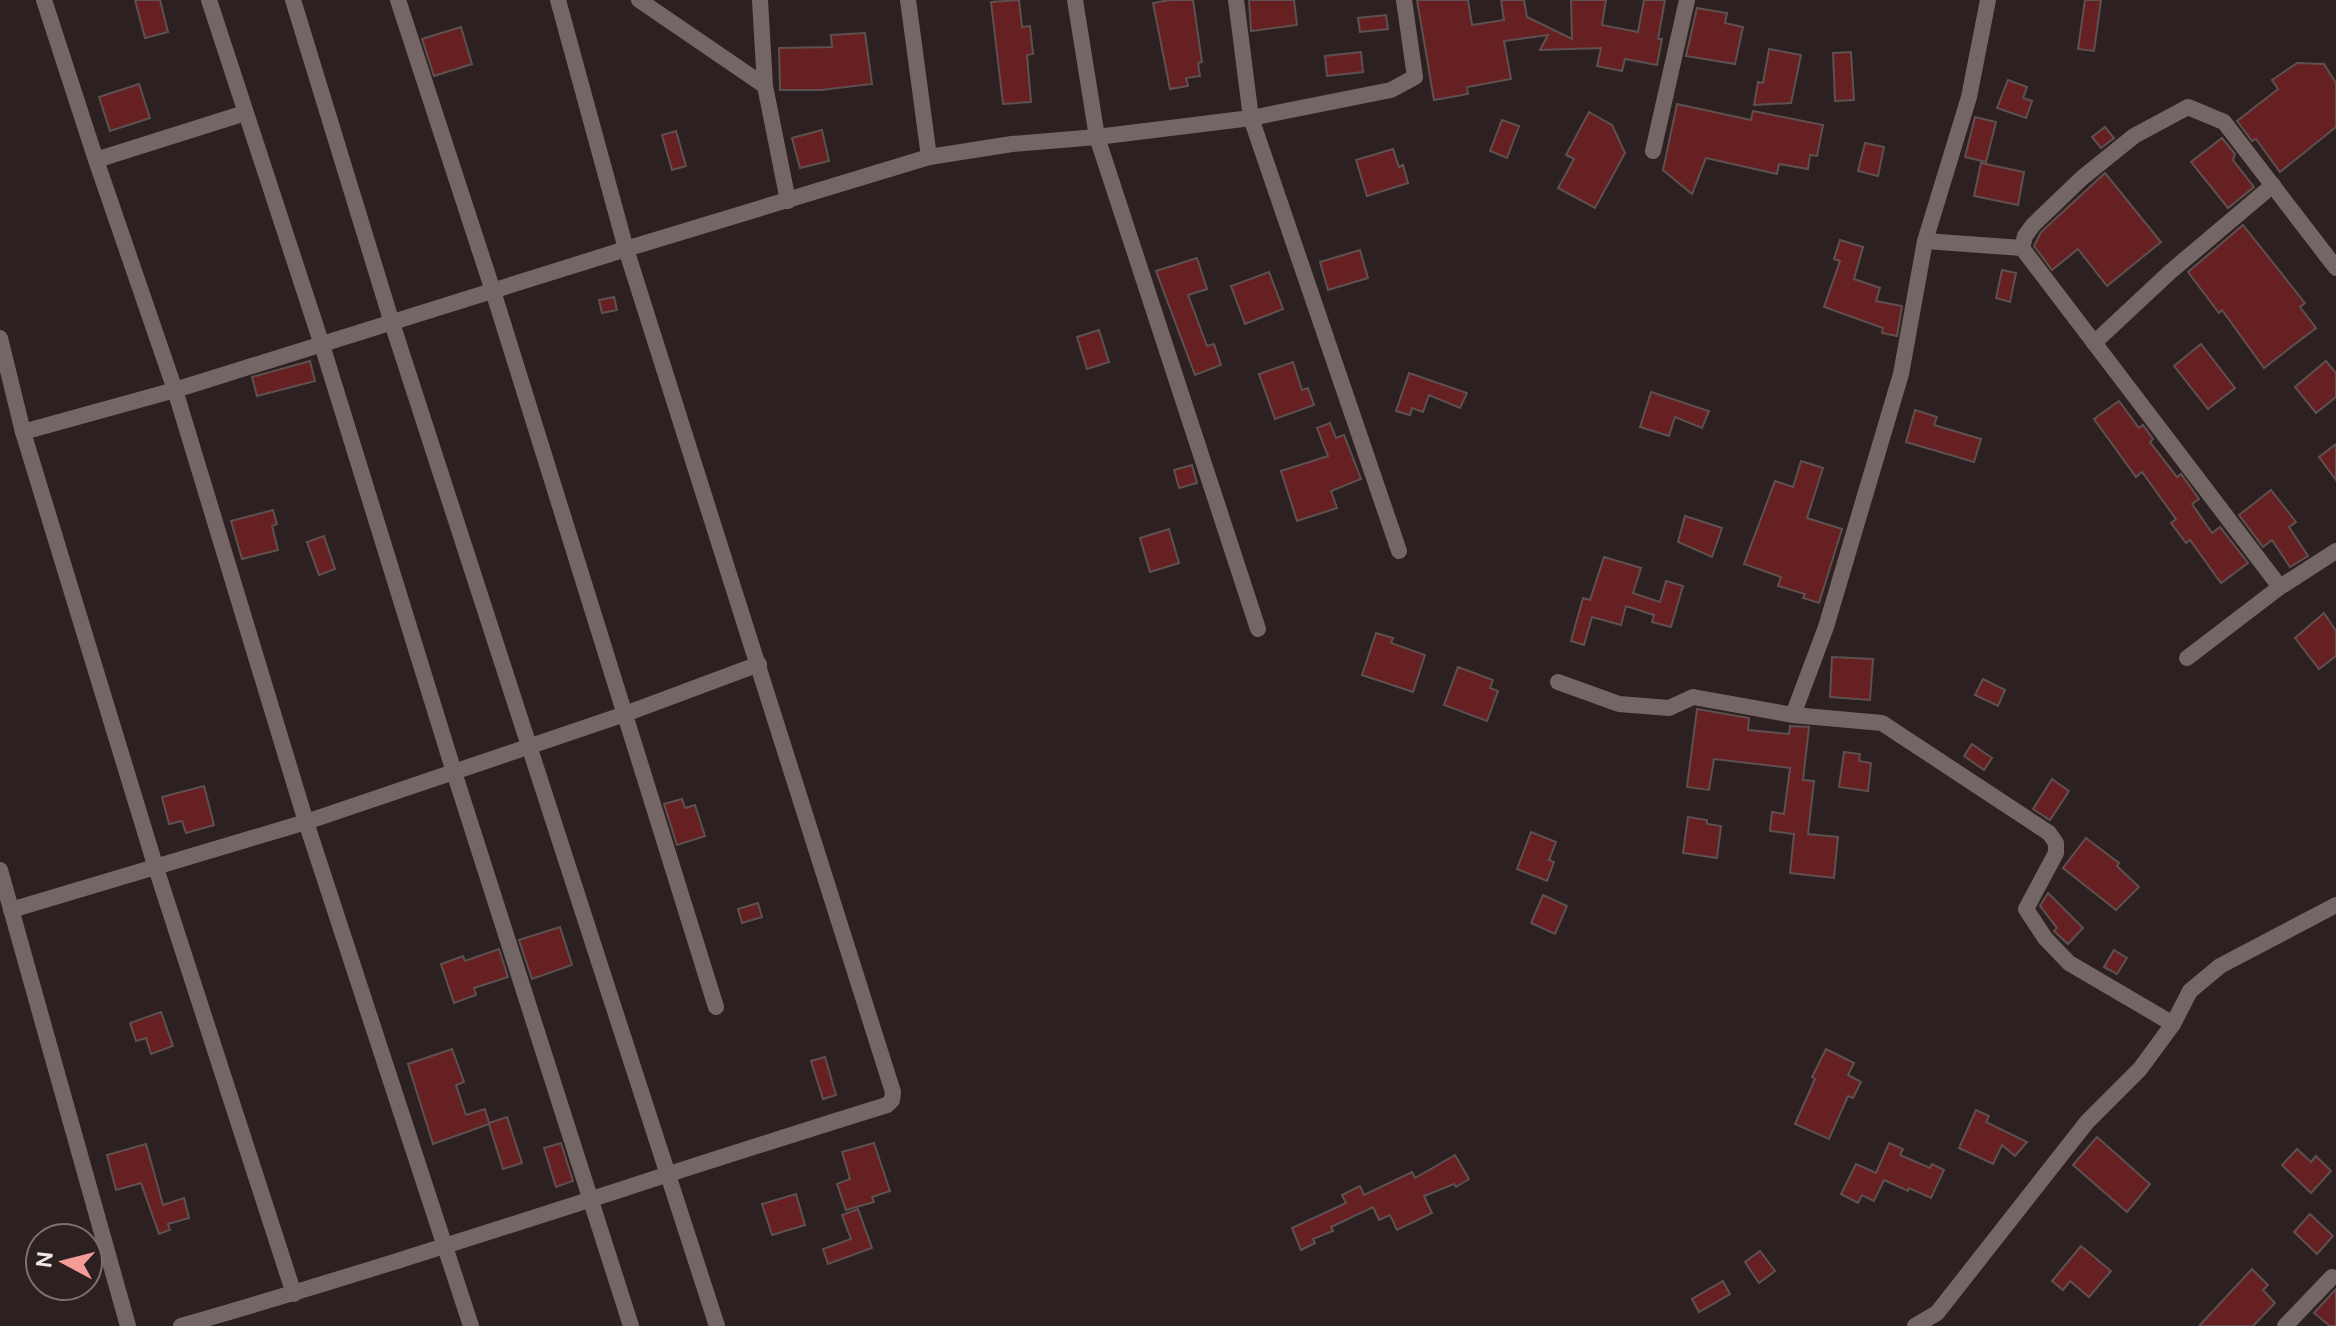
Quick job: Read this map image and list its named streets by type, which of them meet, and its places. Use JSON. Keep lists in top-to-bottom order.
{
  "north": "left"
}
